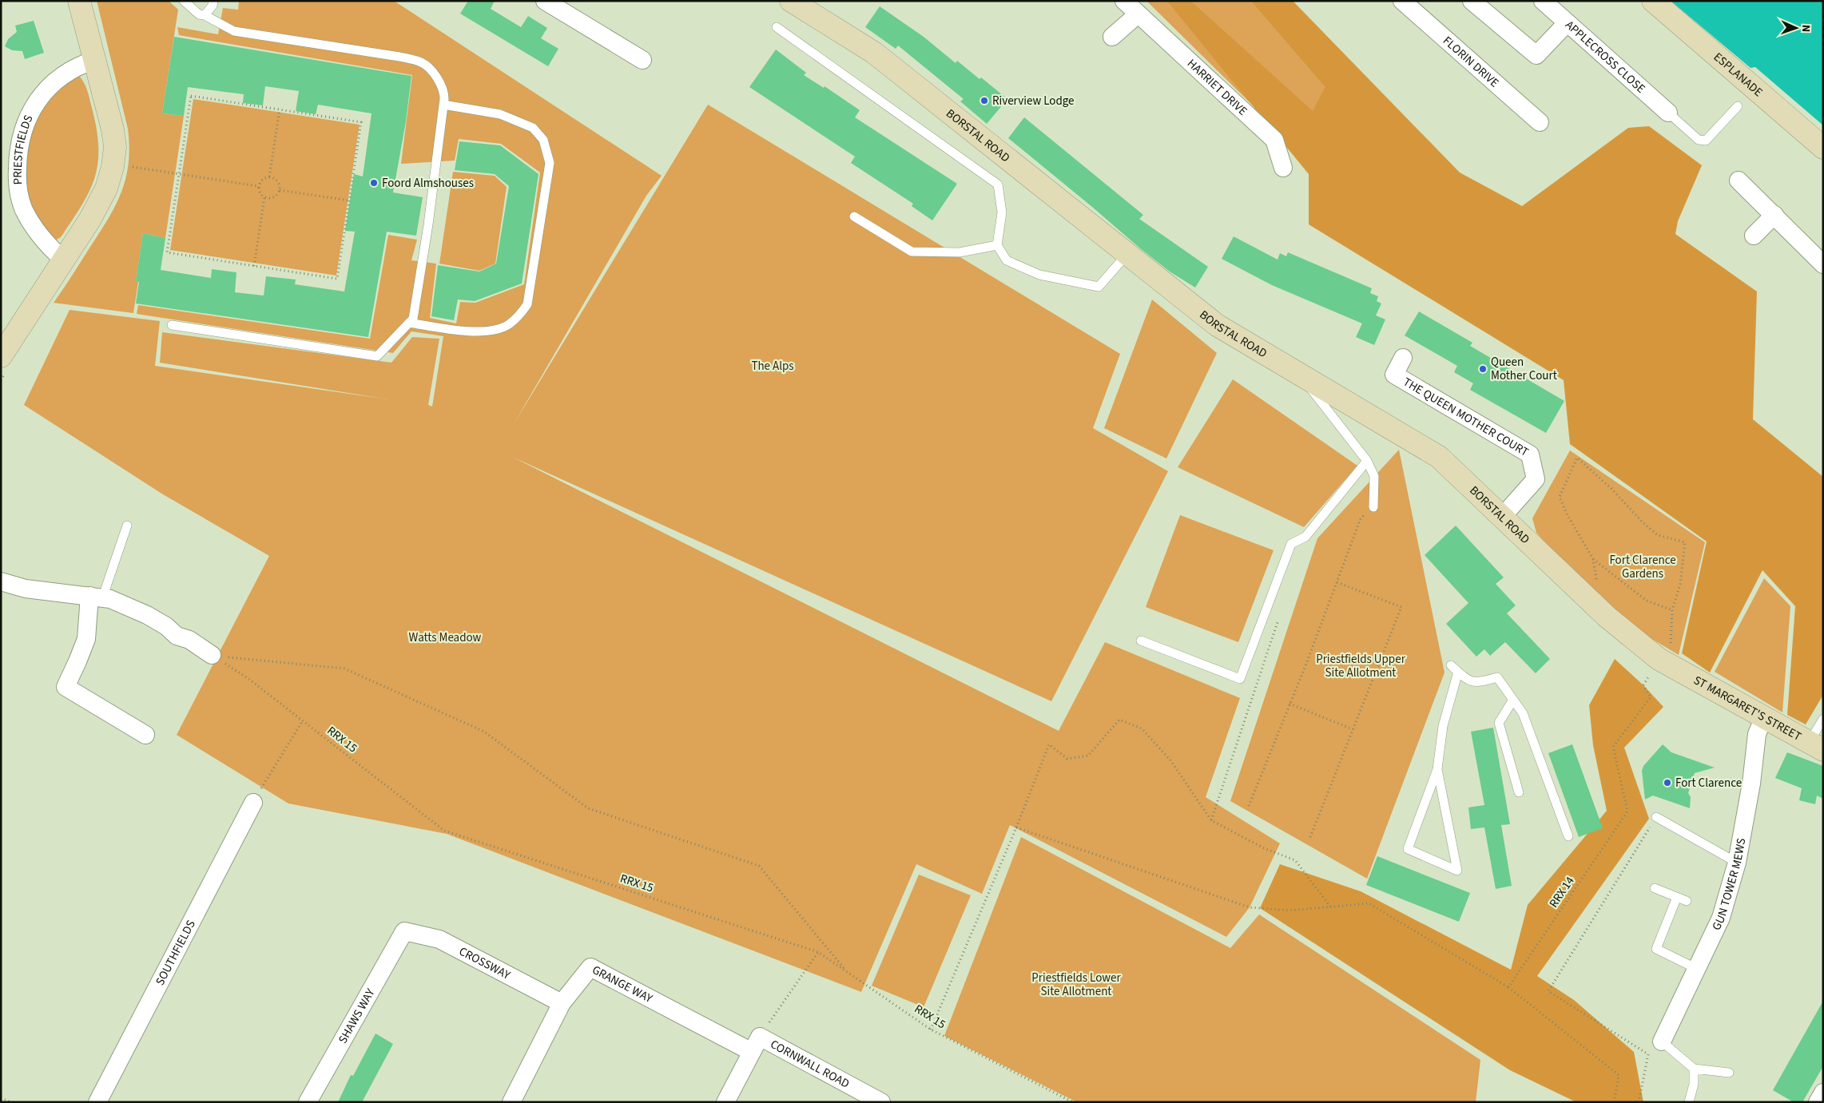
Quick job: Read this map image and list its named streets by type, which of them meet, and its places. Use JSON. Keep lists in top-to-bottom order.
{
  "streets": {
    "street": [
      "APPLECROSS CLOSE",
      "FLORIN DRIVE",
      "ESPLANADE",
      "HARRIET DRIVE",
      "BORSTAL ROAD",
      "PRIESTFIELDS",
      "THE QUEEN MOTHER COURT",
      "ST MARGARET'S STREET",
      "GUN TOWER MEWS",
      "SOUTHFIELDS",
      "CROSSWAY",
      "GRANGE WAY",
      "SHAWS WAY",
      "CORNWALL ROAD"
    ],
    "path": ["RRX 15", "RRX 14"]
  },
  "crossings": [
    ["BORSTAL ROAD", "THE QUEEN MOTHER COURT"],
    ["BORSTAL ROAD", "ST MARGARET'S STREET"],
    ["BORSTAL ROAD", "RRX 14"],
    ["ST MARGARET'S STREET", "GUN TOWER MEWS"],
    ["ST MARGARET'S STREET", "RRX 14"],
    ["CROSSWAY", "GRANGE WAY"],
    ["CROSSWAY", "SHAWS WAY"],
    ["GRANGE WAY", "CORNWALL ROAD"]
  ],
  "parks": [
    "The Alps",
    "Fort Clarence Gardens",
    "Watts Meadow",
    "Priestfields Upper Site Allotment",
    "Priestfields Lower Site Allotment"
  ],
  "places": [
    "Riverview Lodge",
    "Foord Almshouses",
    "Queen Mother Court",
    "Fort Clarence"
  ],
  "north": "right"
}
